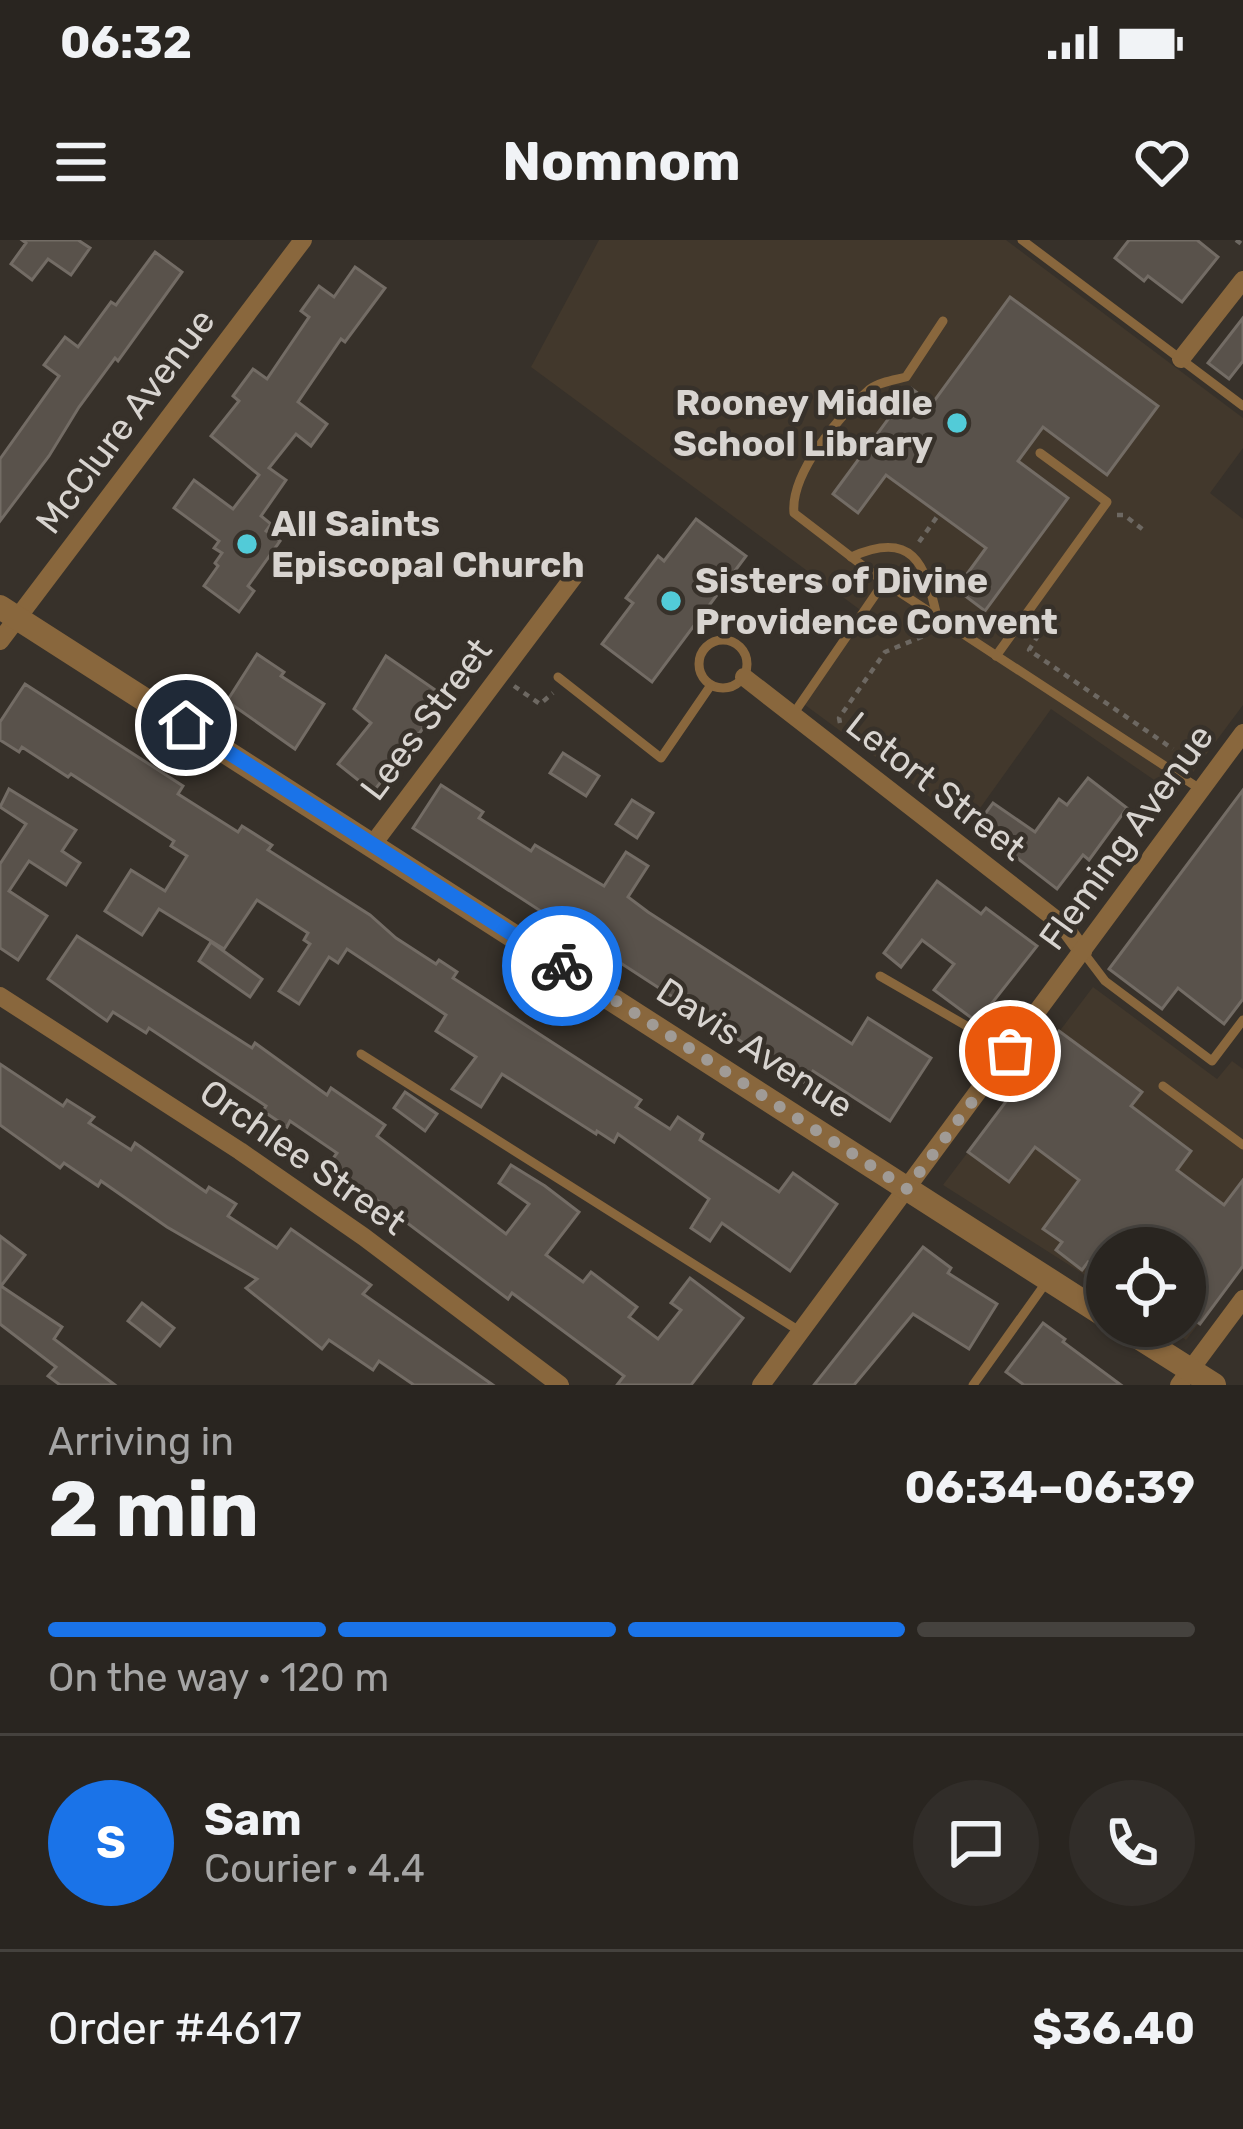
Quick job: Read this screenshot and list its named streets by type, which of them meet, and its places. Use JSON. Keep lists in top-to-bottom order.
{
  "streets": {
    "street": [
      "McClure Avenue",
      "Lees Street",
      "Letort Street",
      "Fleming Avenue",
      "Davis Avenue",
      "Orchlee Street"
    ]
  },
  "crossings": [
    ["McClure Avenue", "Davis Avenue"],
    ["Lees Street", "Davis Avenue"],
    ["Letort Street", "Fleming Avenue"],
    ["Fleming Avenue", "Davis Avenue"]
  ],
  "places": ["Rooney Middle School Library", "All Saints Episcopal Church", "Sisters of Divine Providence Convent"],
  "page": {
    "status": "06:32",
    "header": "Nomnom",
    "heading": ["2 min", "Arriving in", "06:34–06:39"],
    "panel": [
      "Sam",
      "Courier · 4.4",
      "Order #4617",
      "$36.40"
    ],
    "bar": "On the way · 120 m",
    "round": "S"
  }
}
